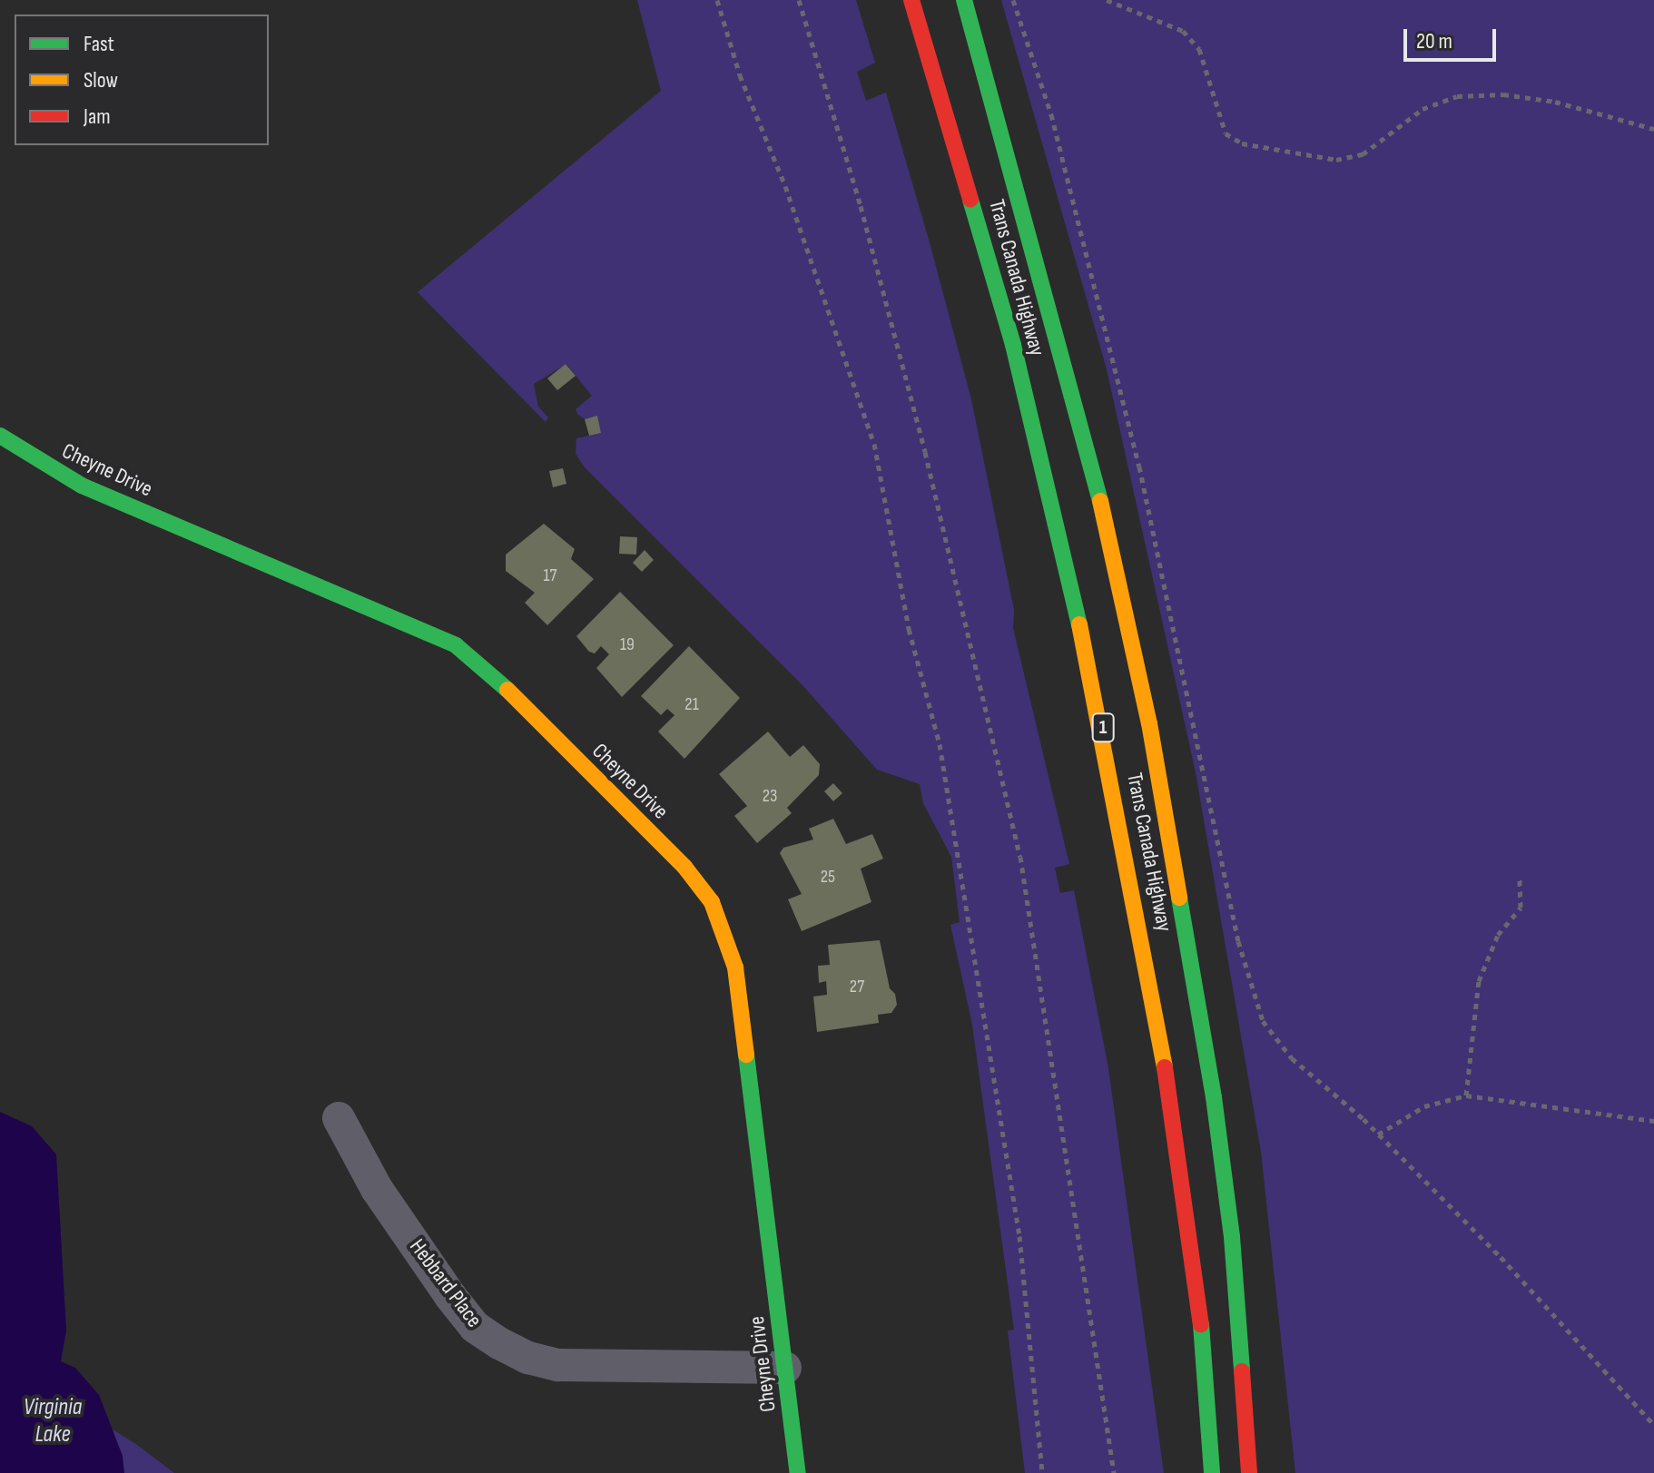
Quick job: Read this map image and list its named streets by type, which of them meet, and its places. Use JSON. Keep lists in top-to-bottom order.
{
  "streets": {
    "main road": ["Trans Canada Highway", "Cheyne Drive", "1"],
    "street": ["Hebbard Place"]
  },
  "crossings": [
    ["Cheyne Drive", "Hebbard Place"]
  ],
  "water": ["Virginia Lake"],
  "house_numbers": [
    "17",
    "19",
    "21",
    "23",
    "25",
    "27"
  ],
  "legend": ["Fast", "Slow", "Jam"],
  "scale_bar": "20 m"
}
